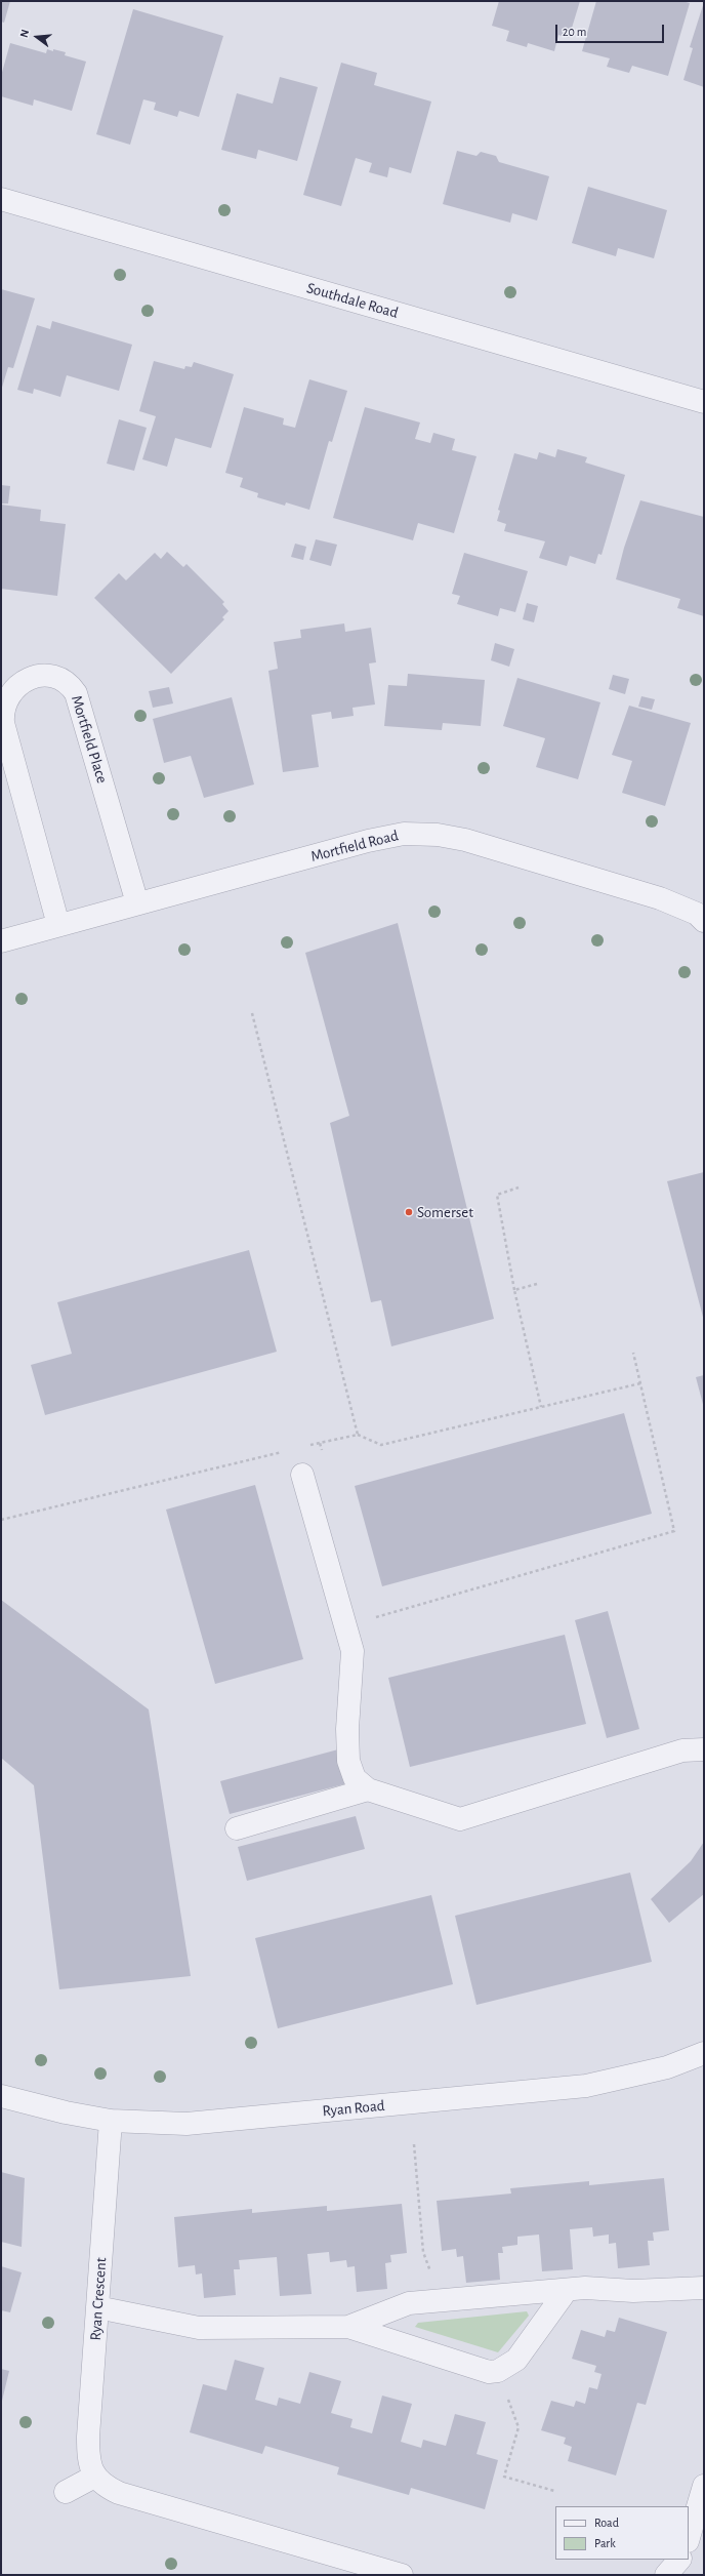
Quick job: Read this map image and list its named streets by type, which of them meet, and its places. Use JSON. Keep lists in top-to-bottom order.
{
  "streets": {
    "street": [
      "Southdale Road",
      "Mortfield Place",
      "Mortfield Road",
      "Ryan Road",
      "Ryan Crescent"
    ]
  },
  "crossings": [
    ["Mortfield Place", "Mortfield Road"],
    ["Ryan Road", "Ryan Crescent"]
  ],
  "places": ["Somerset"],
  "legend": ["Road", "Park"],
  "scale_bar": "20 m",
  "north": "left"
}
